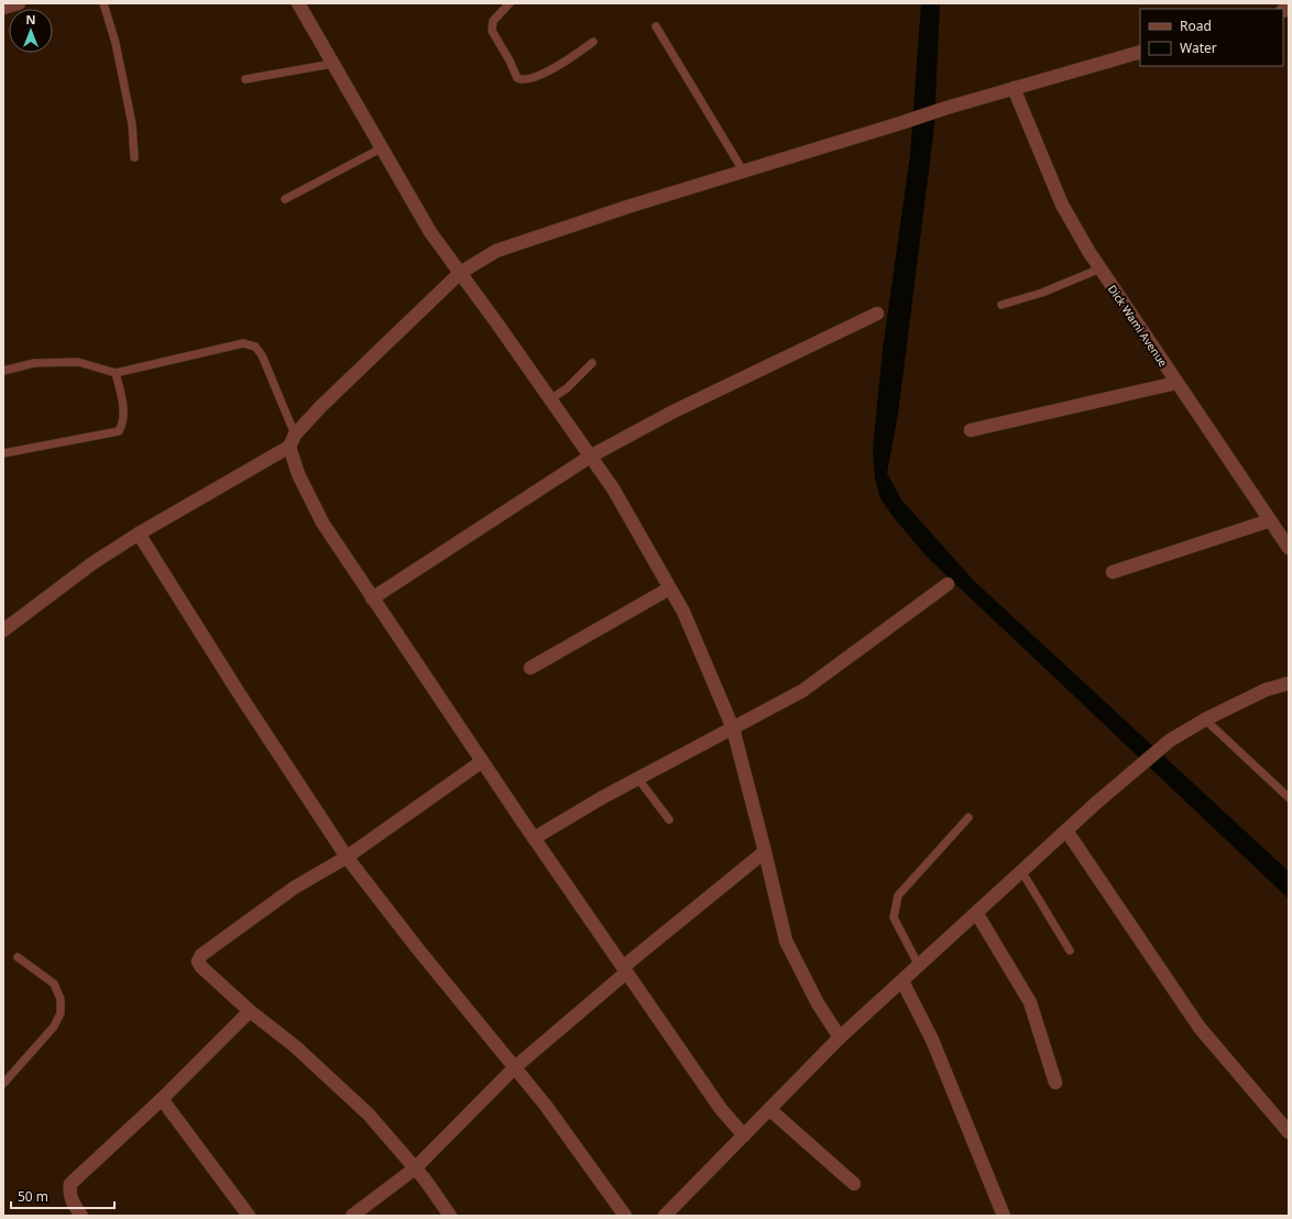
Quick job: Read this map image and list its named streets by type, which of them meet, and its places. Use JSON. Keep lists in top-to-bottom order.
{
  "streets": {
    "street": ["Dick Wami Avenue"]
  },
  "legend": ["Road", "Water"],
  "scale_bar": "50 m",
  "north": "top"
}
